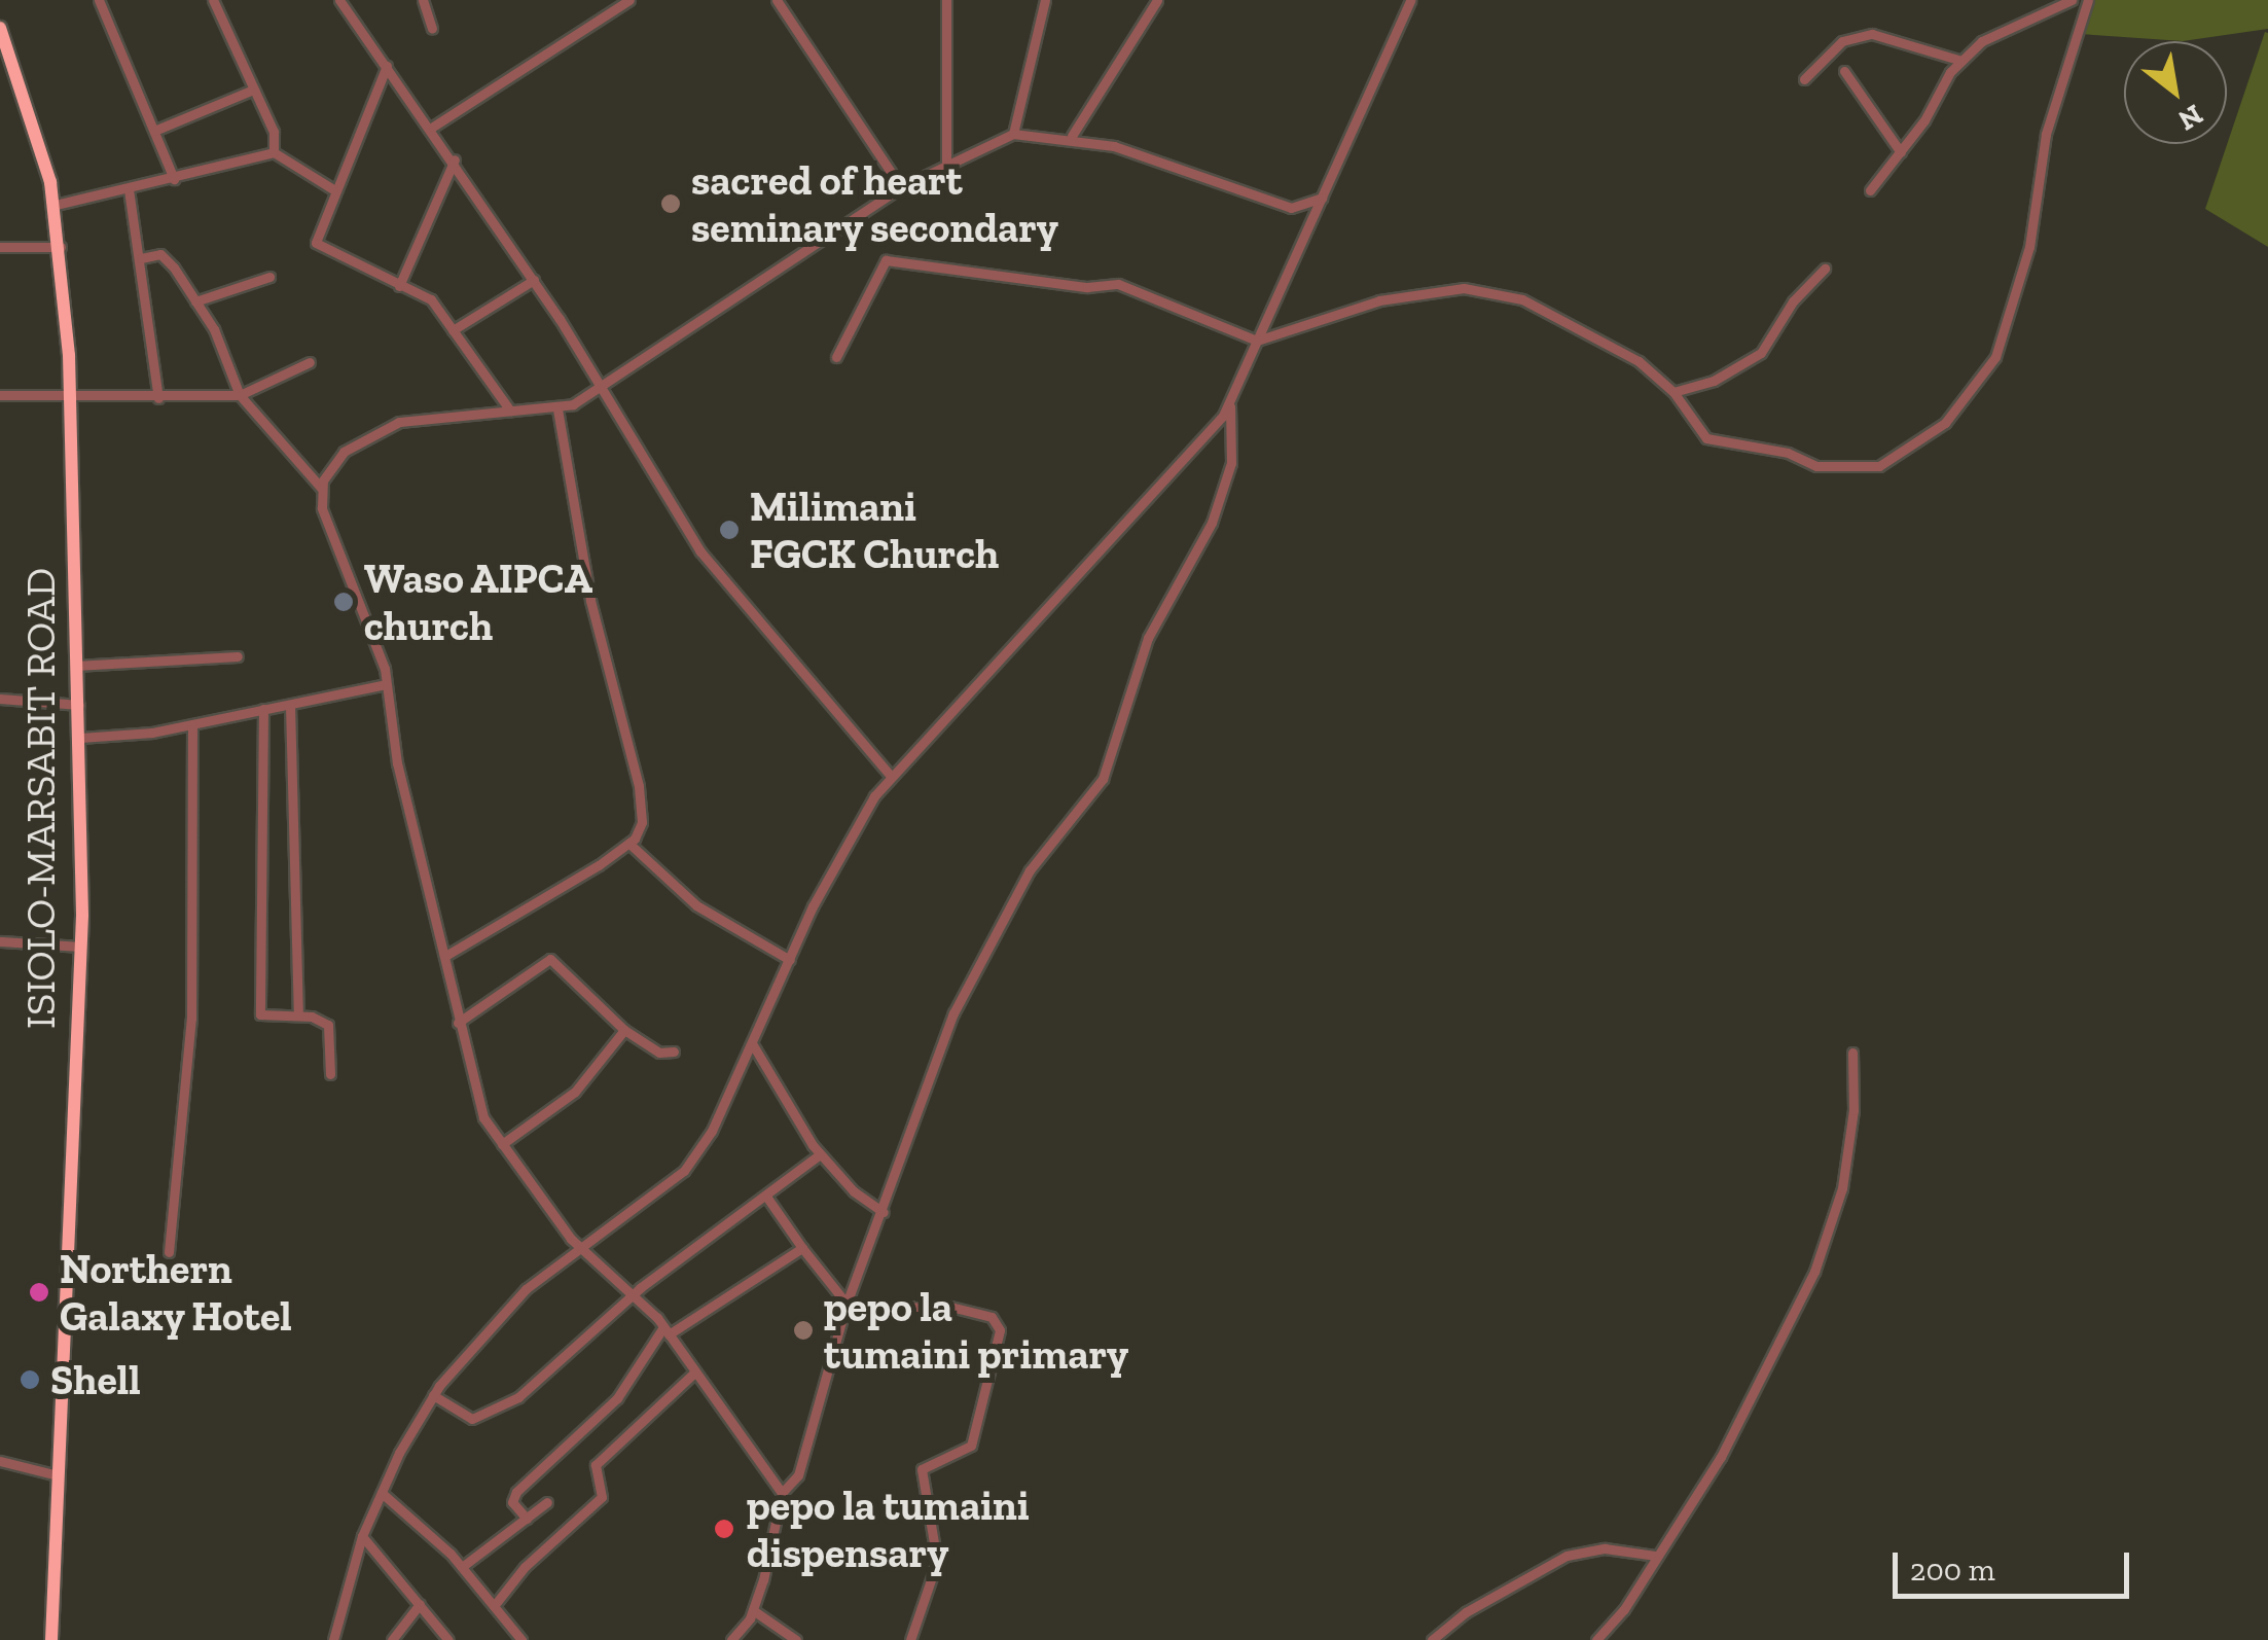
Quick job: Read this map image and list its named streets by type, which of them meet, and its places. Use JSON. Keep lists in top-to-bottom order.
{
  "streets": {
    "highway": ["ISIOLO-MARSABIT ROAD"]
  },
  "places": [
    "sacred of heart seminary secondary",
    "Milimani FGCK Church",
    "Waso AIPCA church",
    "Northern Galaxy Hotel",
    "pepo la tumaini primary",
    "Shell",
    "pepo la tumaini dispensary"
  ],
  "scale_bar": "200 m",
  "north": "bottom right"
}
